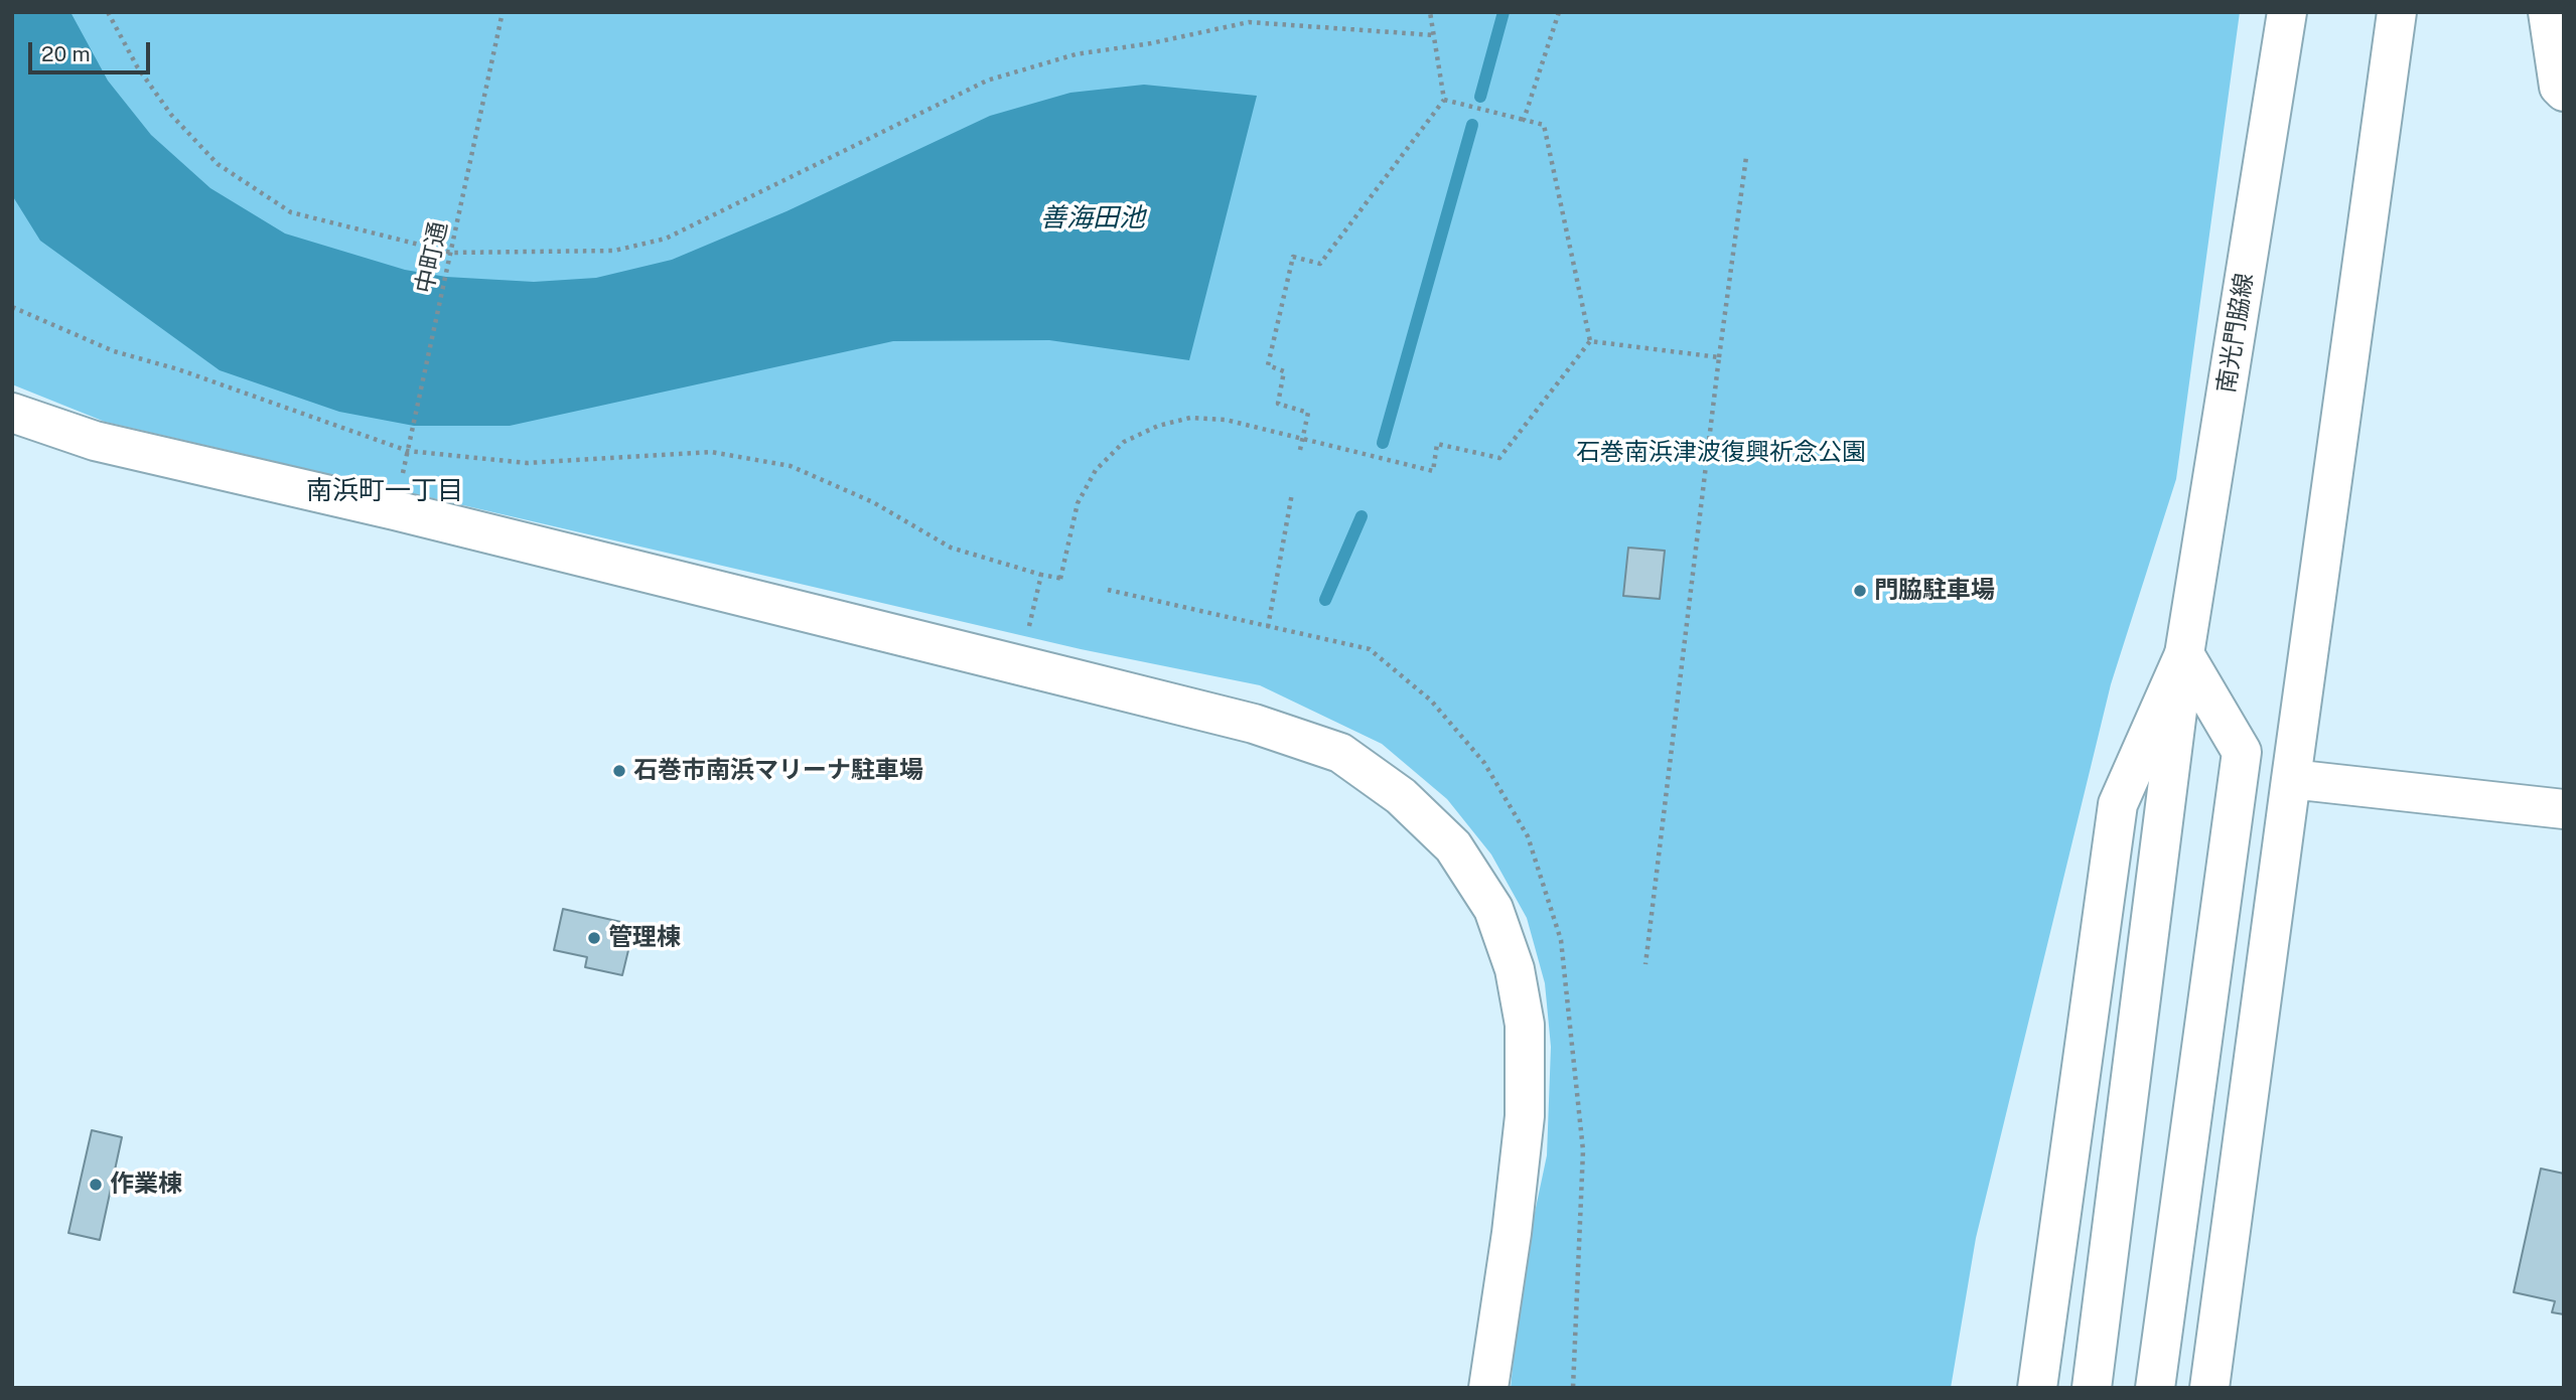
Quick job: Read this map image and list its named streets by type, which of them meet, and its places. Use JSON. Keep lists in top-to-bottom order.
{
  "streets": {
    "street": ["南光門脇線"],
    "path": ["中町通"]
  },
  "districts": ["南浜町一丁目"],
  "water": ["善海田池"],
  "parks": ["石巻南浜津波復興祈念公園"],
  "places": [
    "門脇駐車場",
    "石巻市南浜マリーナ駐車場",
    "管理棟",
    "作業棟"
  ],
  "scale_bar": "20 m"
}
